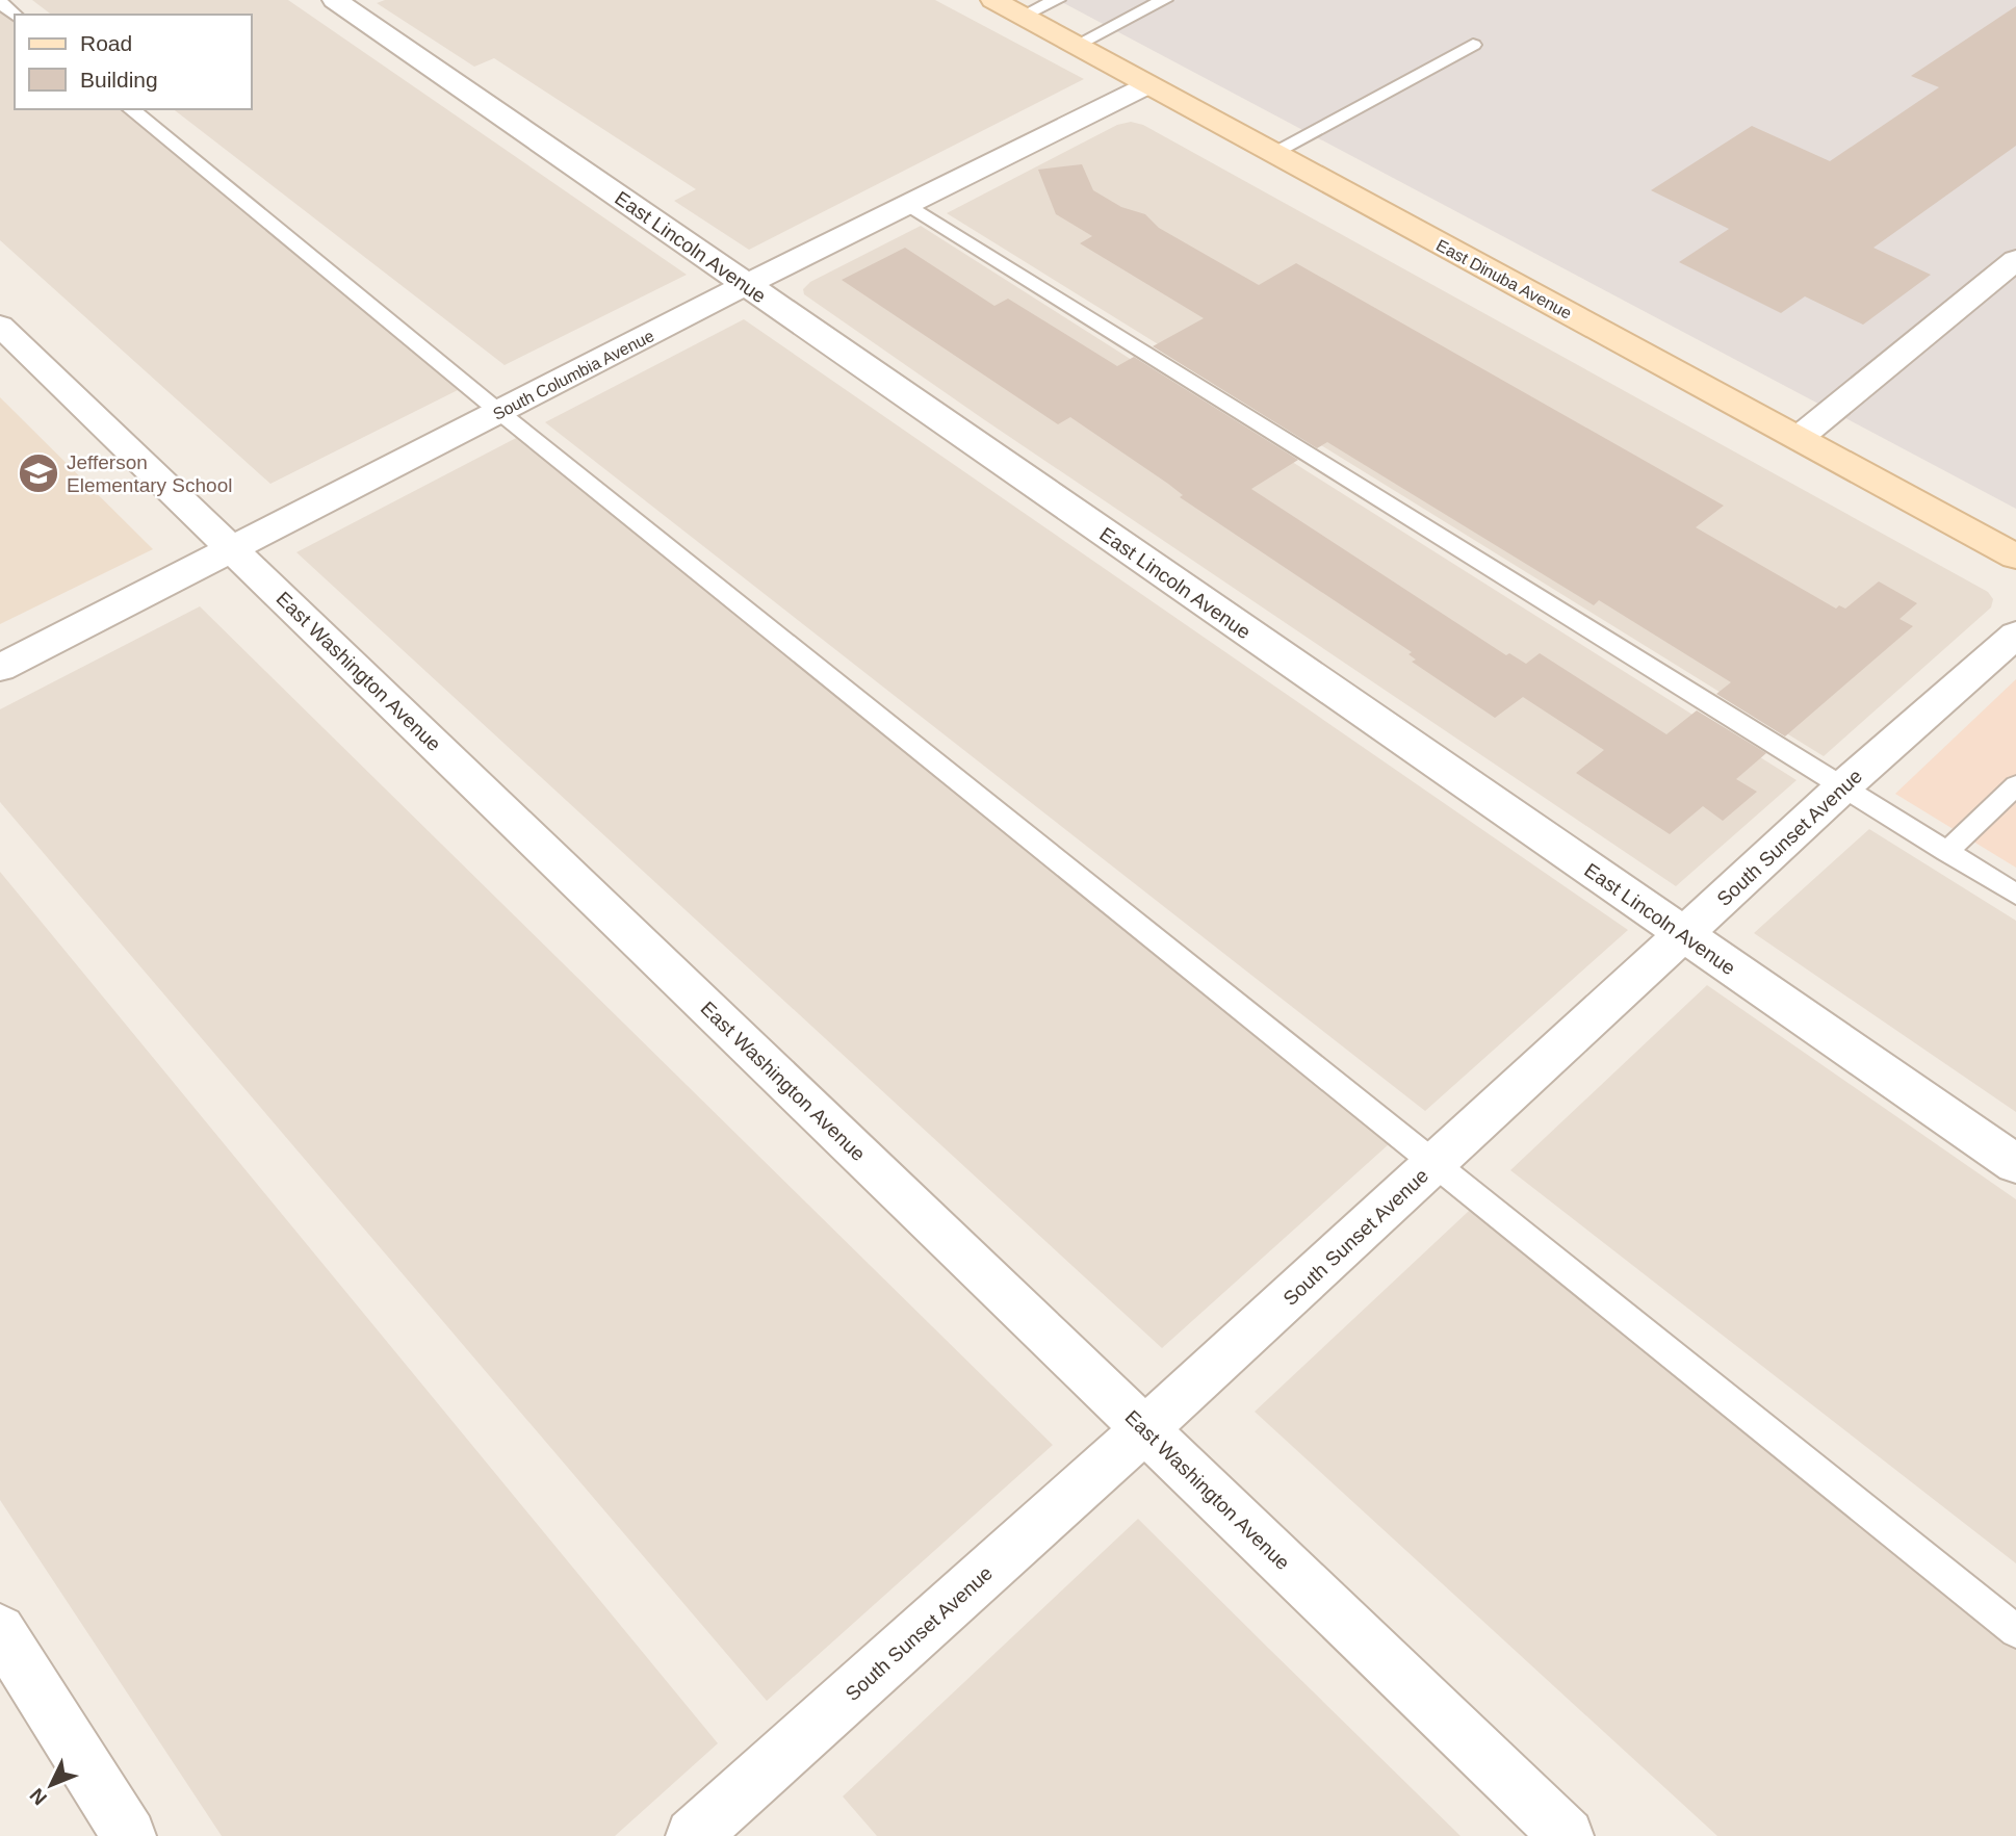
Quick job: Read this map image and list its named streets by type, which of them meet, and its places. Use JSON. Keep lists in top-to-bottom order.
{
  "streets": {
    "street": [
      "East Lincoln Avenue",
      "East Dinuba Avenue",
      "South Columbia Avenue",
      "East Washington Avenue",
      "South Sunset Avenue"
    ]
  },
  "crossings": [
    ["East Lincoln Avenue", "South Columbia Avenue"],
    ["East Lincoln Avenue", "South Sunset Avenue"],
    ["East Dinuba Avenue", "South Columbia Avenue"],
    ["South Columbia Avenue", "East Washington Avenue"],
    ["East Washington Avenue", "South Sunset Avenue"]
  ],
  "places": {
    "school or university": ["Jefferson Elementary School"]
  },
  "legend": ["Road", "Building"],
  "north": "bottom left"
}
